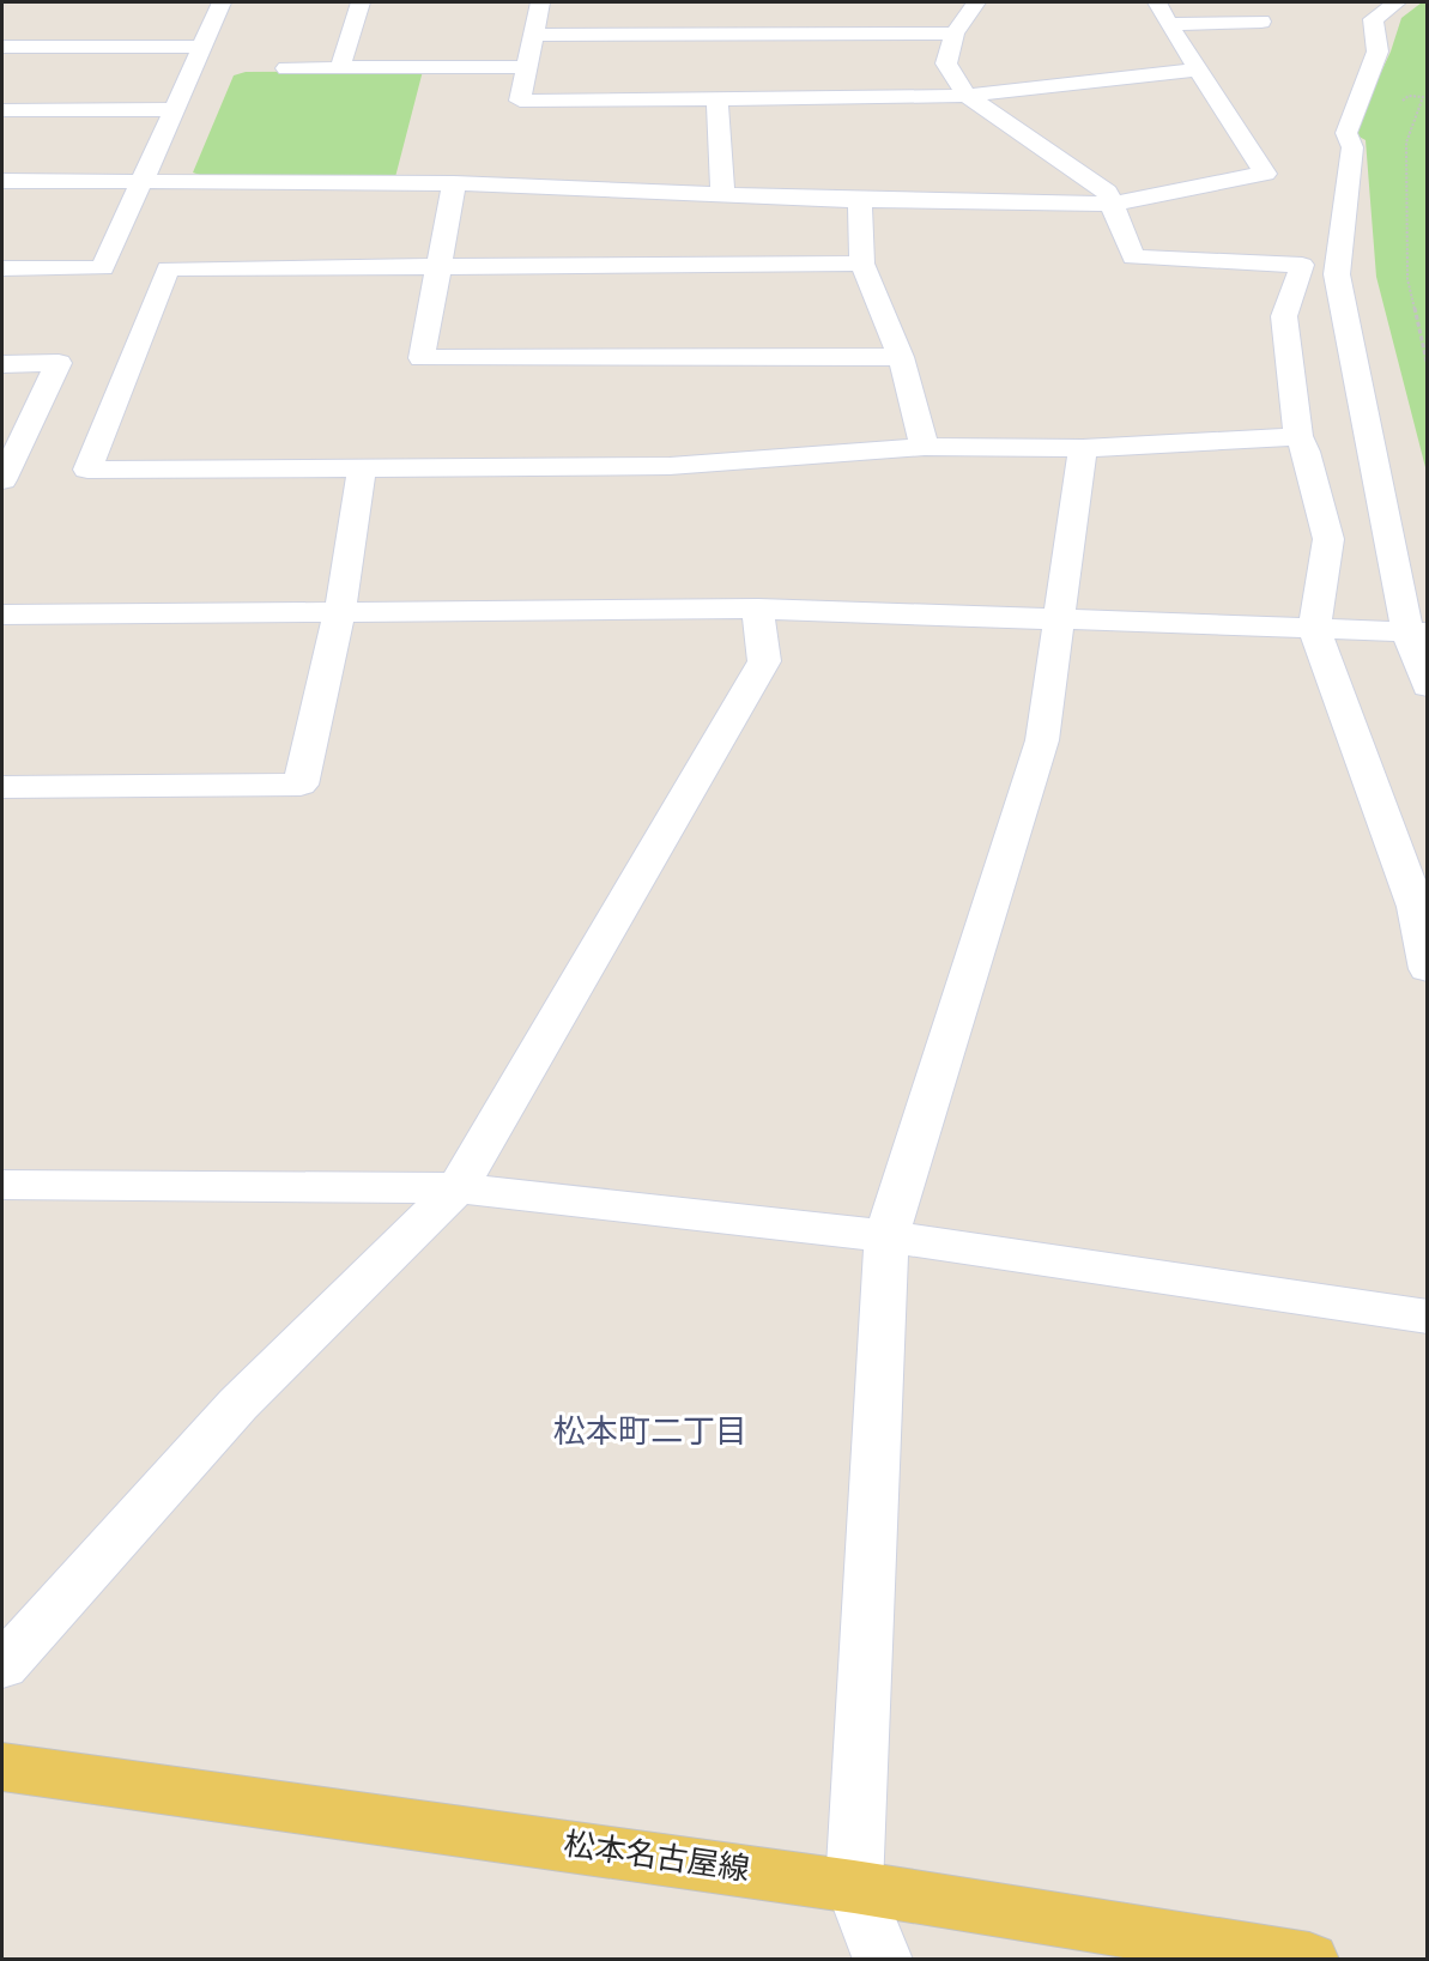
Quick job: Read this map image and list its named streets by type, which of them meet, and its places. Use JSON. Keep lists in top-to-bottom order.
{
  "streets": {
    "main road": ["松本名古屋線"]
  },
  "districts": ["松本町二丁目"]
}
